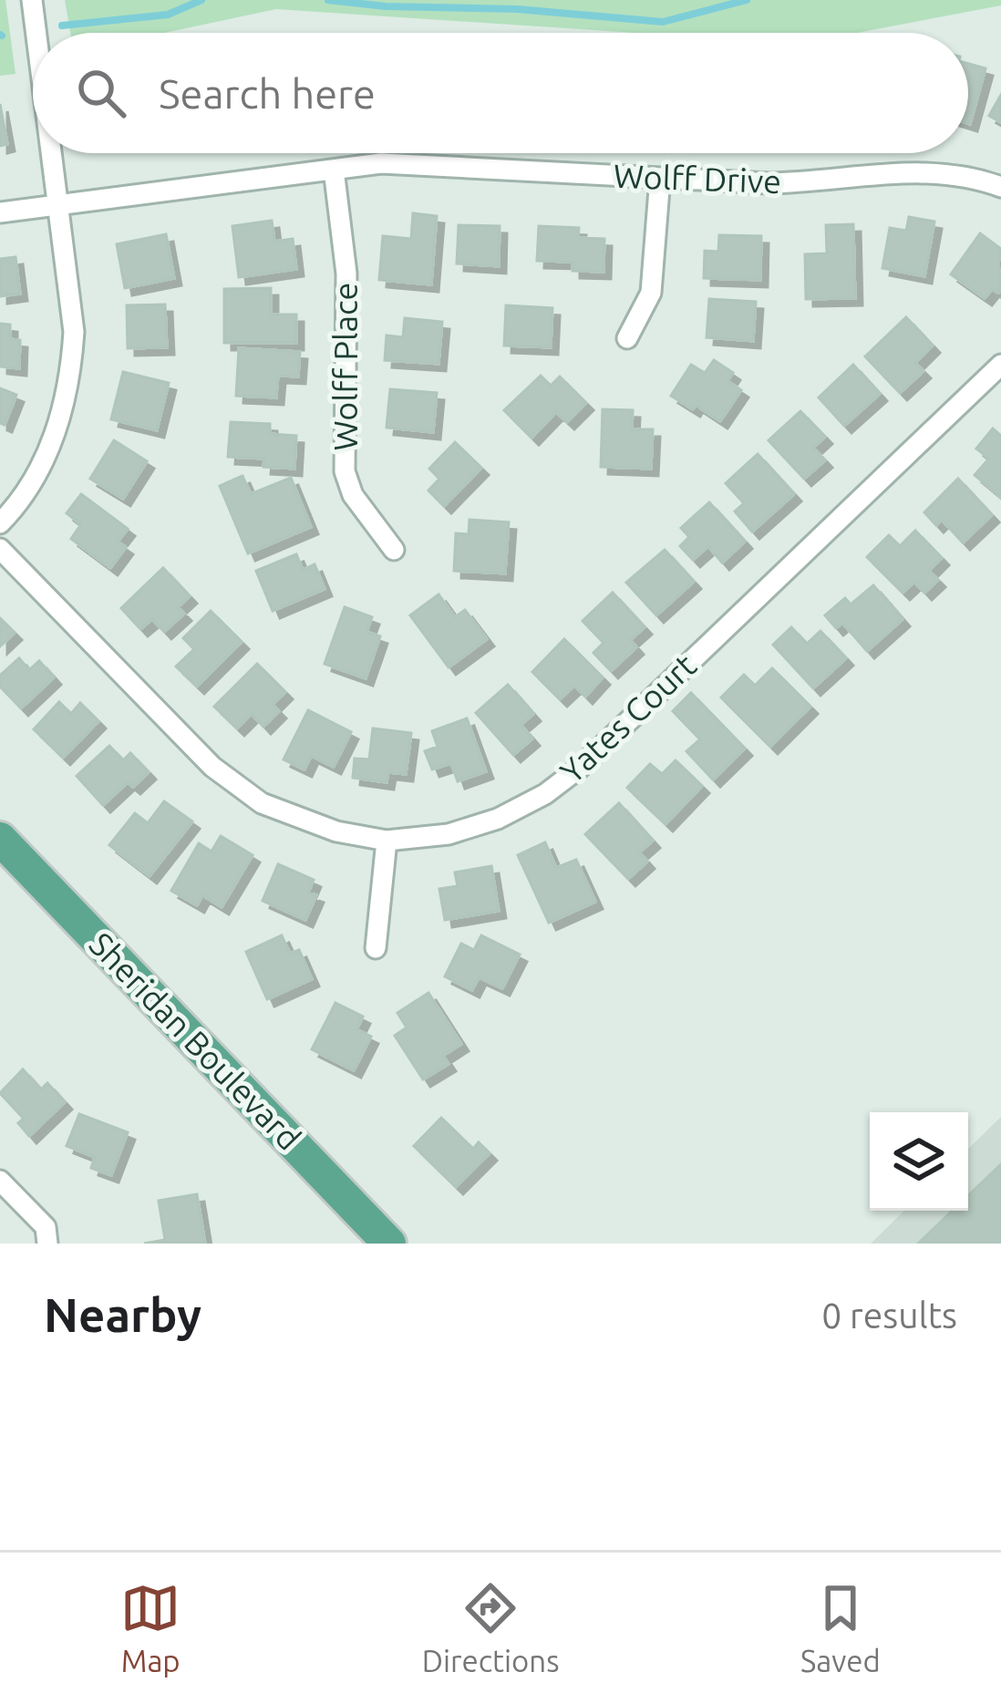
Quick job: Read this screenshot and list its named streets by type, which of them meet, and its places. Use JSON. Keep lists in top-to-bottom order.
{
  "streets": {
    "main road": ["Sheridan Boulevard"],
    "street": ["Wolff Drive", "Wolff Place", "Yates Court"]
  },
  "crossings": [
    ["Wolff Drive", "Wolff Place"]
  ],
  "page": {
    "search": "Search here",
    "heading": ["Nearby", "0 results"],
    "nav": ["Map", "Directions", "Saved"]
  }
}
